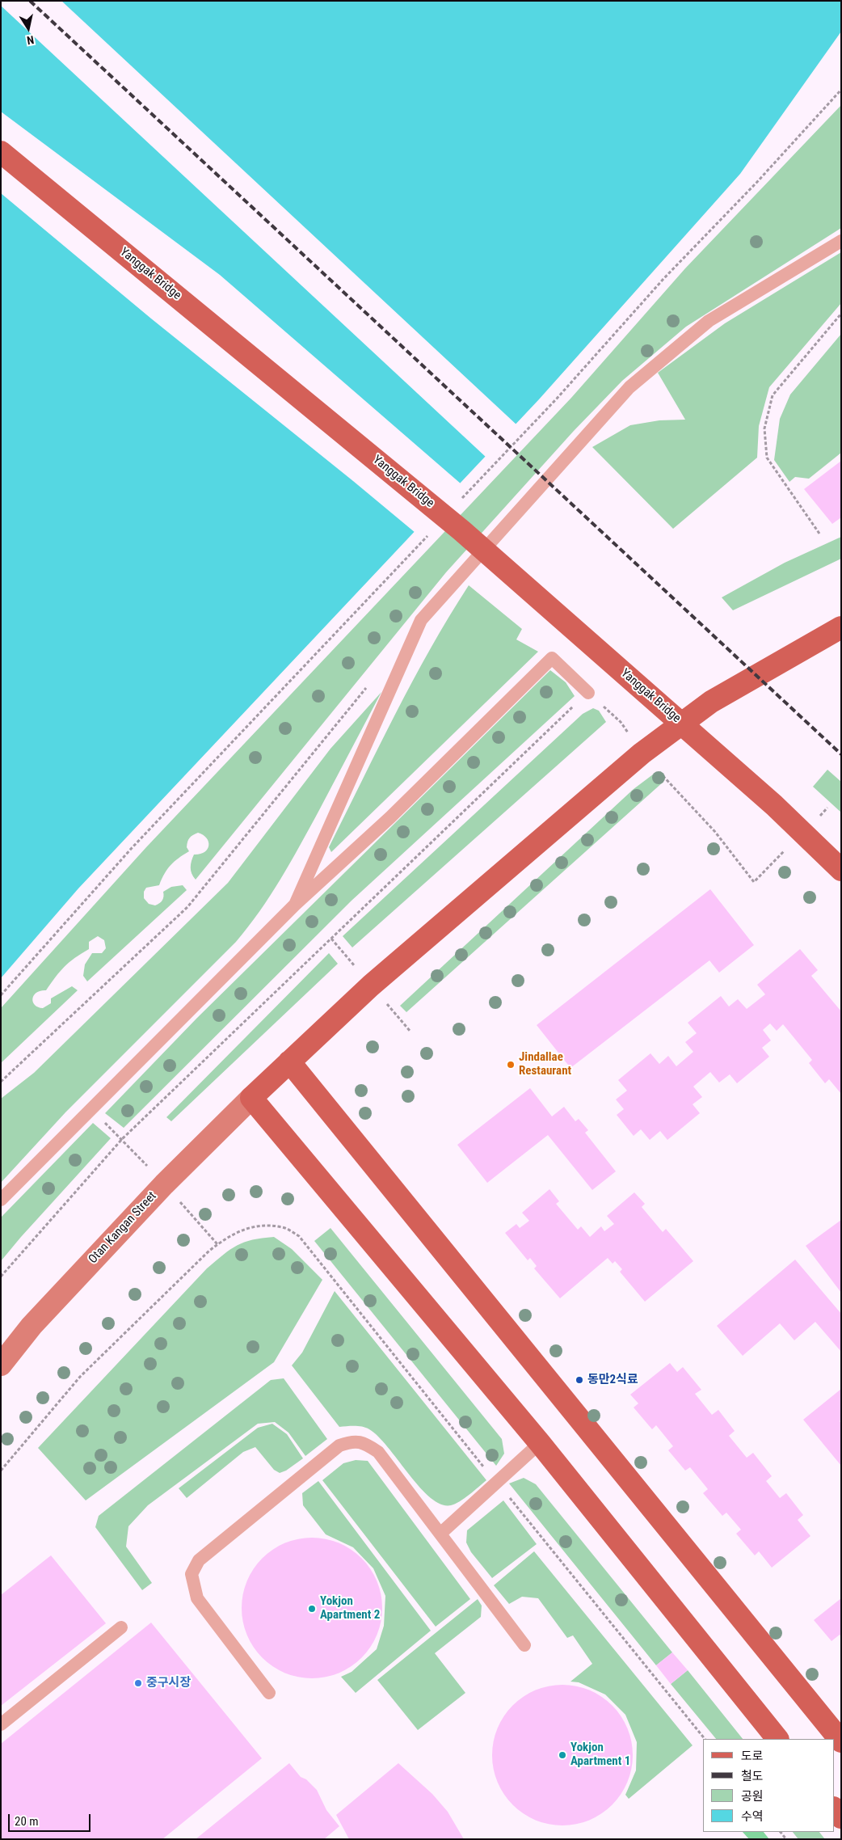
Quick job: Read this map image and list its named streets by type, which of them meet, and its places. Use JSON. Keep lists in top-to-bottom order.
{
  "streets": {
    "main road": ["Yanggak Bridge", "Otan Kangan Street"]
  },
  "places": [
    "Jindallae Restaurant",
    "동만2식료",
    "Yokjon Apartment 2",
    "중구시장",
    "Yokjon Apartment 1"
  ],
  "legend": [
    "도로",
    "철도",
    "공원",
    "수역"
  ],
  "scale_bar": "20 m",
  "north": "bottom"
}
